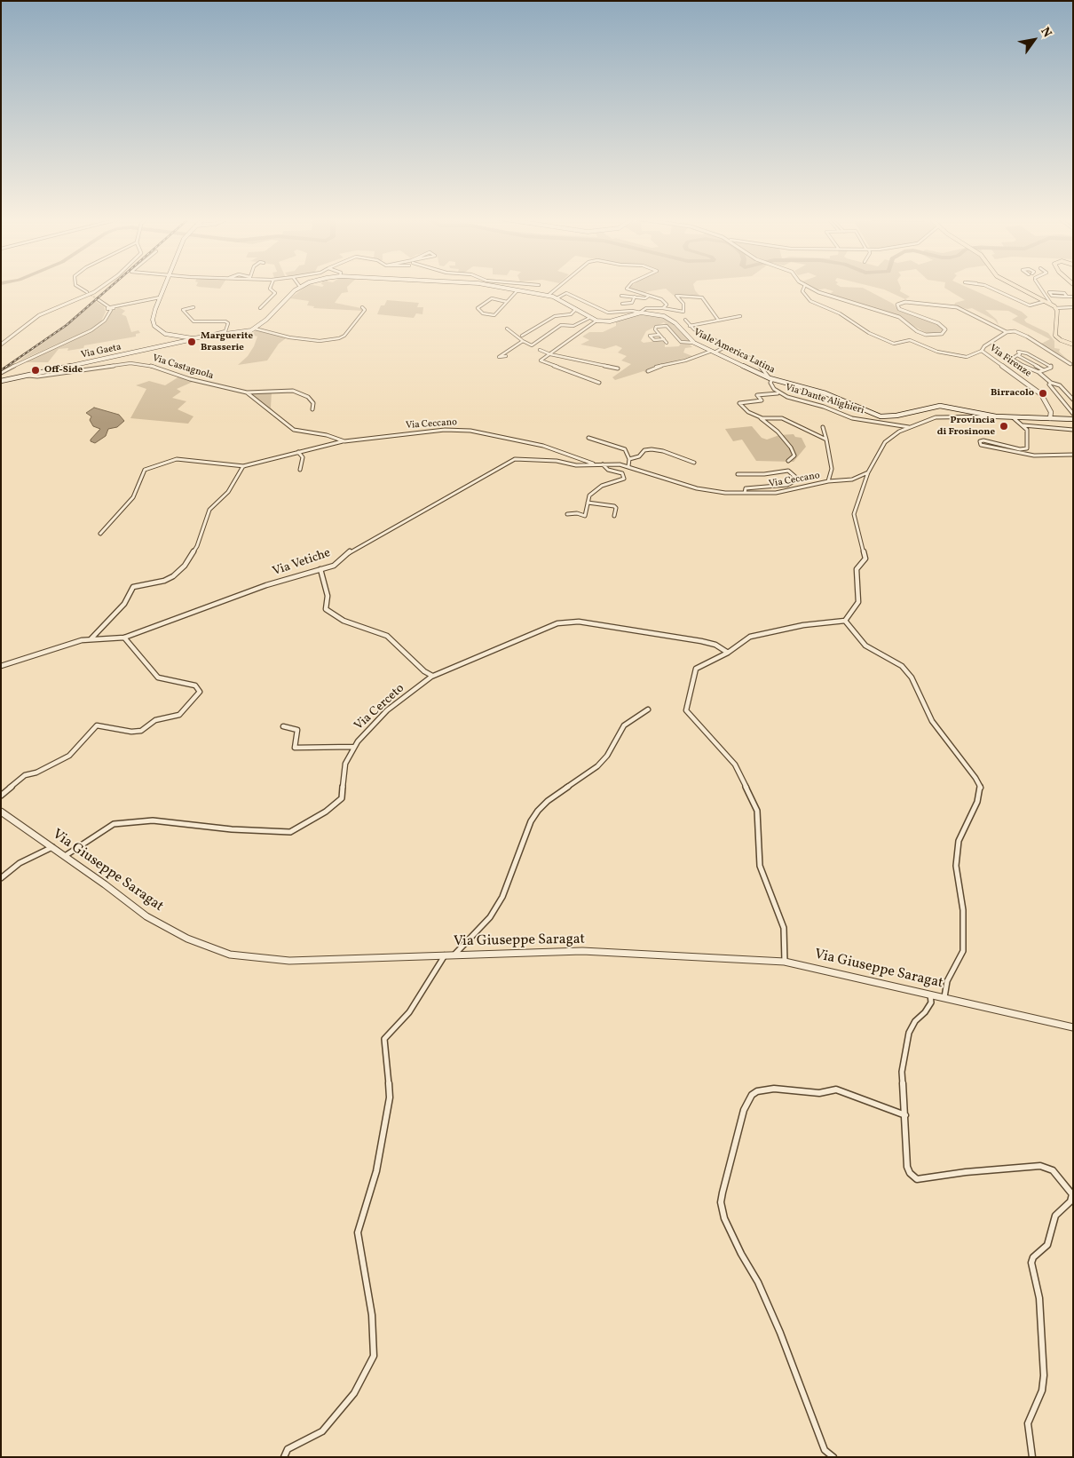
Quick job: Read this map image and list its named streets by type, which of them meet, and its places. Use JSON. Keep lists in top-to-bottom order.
{
  "streets": {
    "main road": ["Via Gaeta", "Viale America Latina"],
    "street": [
      "Via Firenze",
      "Via Castagnola",
      "Via Dante Alighieri",
      "Via Ceccano",
      "Via Vetiche",
      "Via Cerceto",
      "Via Giuseppe Saragat"
    ]
  },
  "crossings": [
    ["Via Gaeta", "Viale America Latina"],
    ["Via Gaeta", "Via Castagnola"],
    ["Viale America Latina", "Via Firenze"],
    ["Viale America Latina", "Via Dante Alighieri"],
    ["Via Castagnola", "Via Ceccano"],
    ["Via Ceccano", "Via Vetiche"],
    ["Via Cerceto", "Via Giuseppe Saragat"]
  ],
  "places": [
    "Marguerite Brasserie",
    "Off-Side",
    "Birracolo",
    "Provincia di Frosinone"
  ],
  "north": "top right"
}
